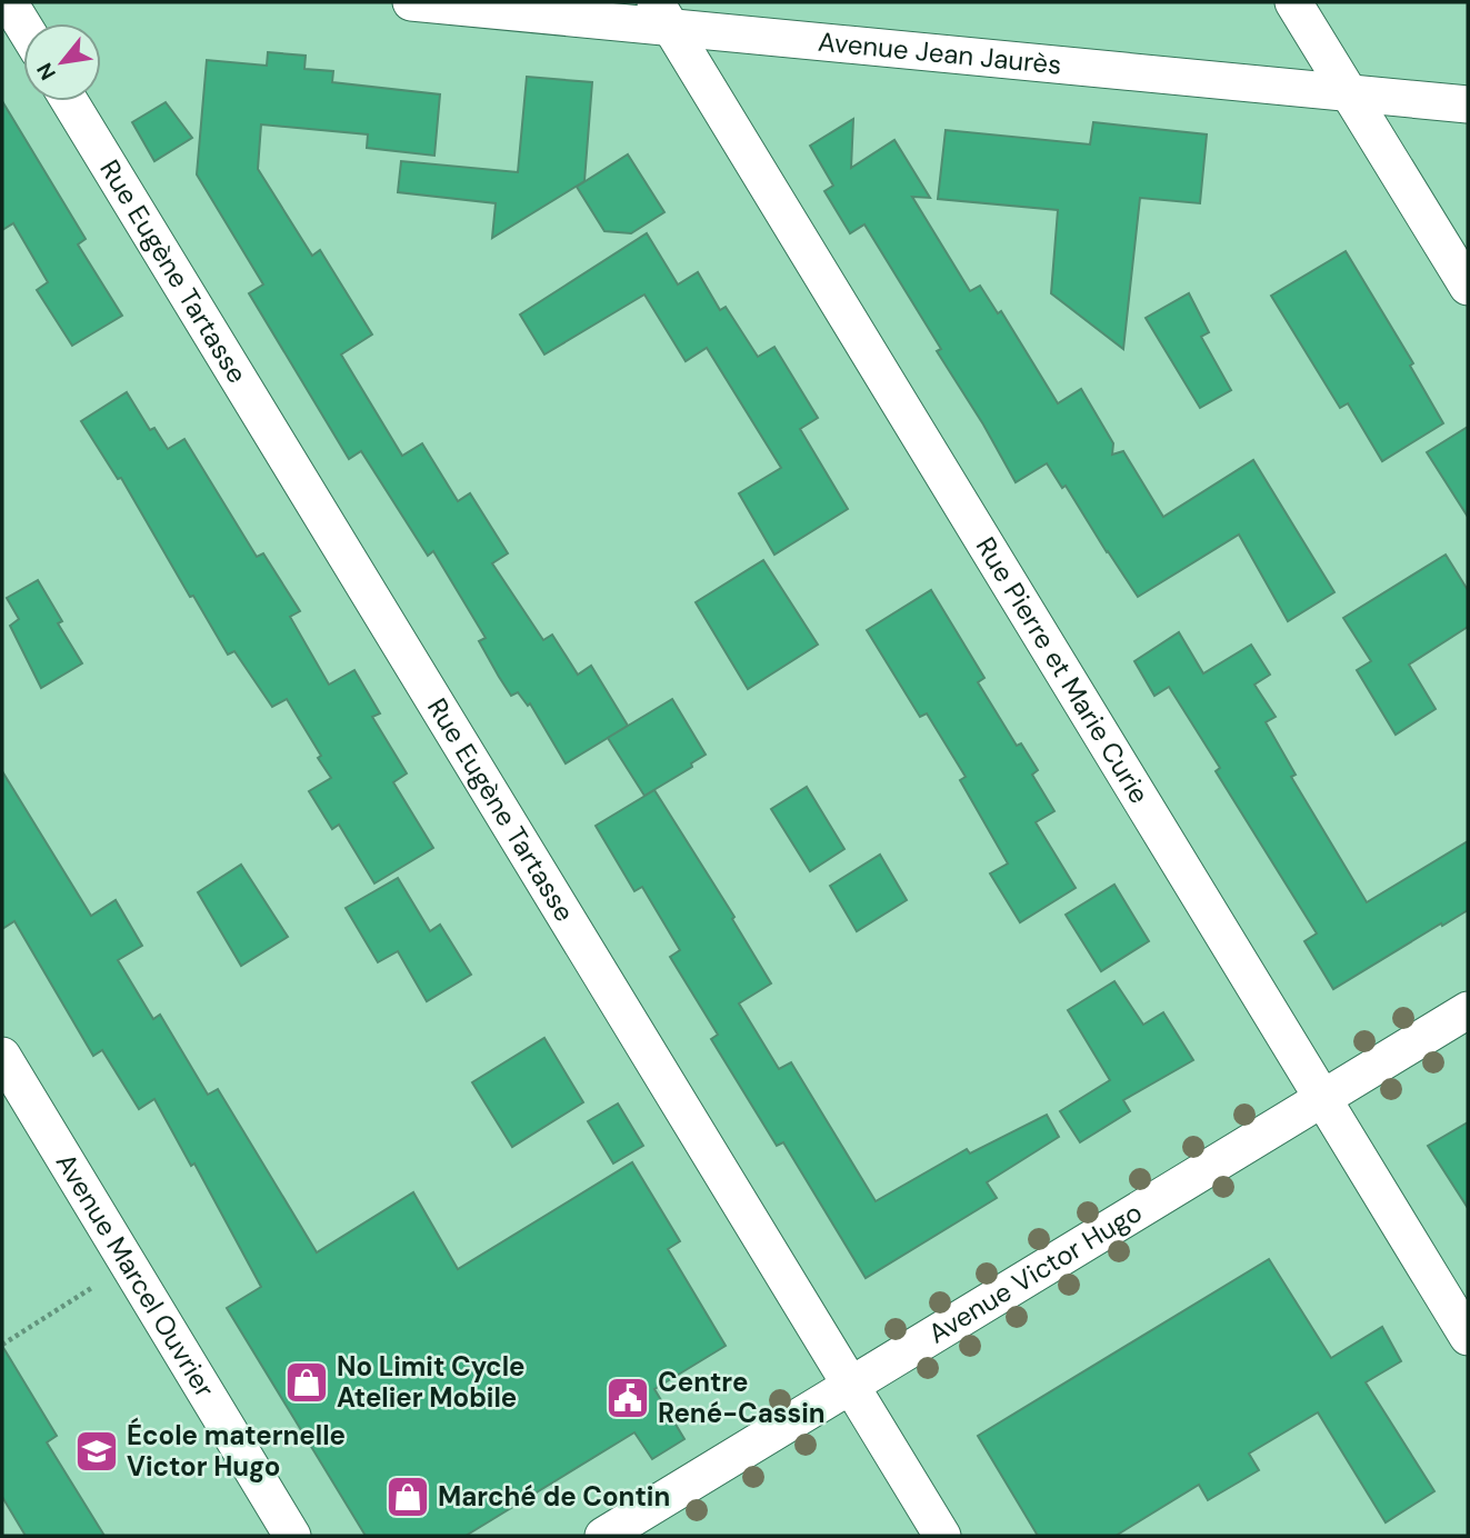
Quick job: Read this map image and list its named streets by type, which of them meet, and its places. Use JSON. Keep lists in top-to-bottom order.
{
  "streets": {
    "street": [
      "Avenue Jean Jaurès",
      "Rue Eugène Tartasse",
      "Rue Pierre et Marie Curie",
      "Avenue Victor Hugo",
      "Avenue Marcel Ouvrier"
    ]
  },
  "crossings": [
    ["Avenue Jean Jaurès", "Rue Pierre et Marie Curie"],
    ["Rue Eugène Tartasse", "Avenue Victor Hugo"],
    ["Rue Pierre et Marie Curie", "Avenue Victor Hugo"]
  ],
  "places": {
    "shop": ["No Limit Cycle Atelier Mobile", "Marché de Contin"],
    "public building": ["Centre René-Cassin"],
    "school or university": ["École maternelle Victor Hugo"]
  },
  "north": "bottom left"
}
